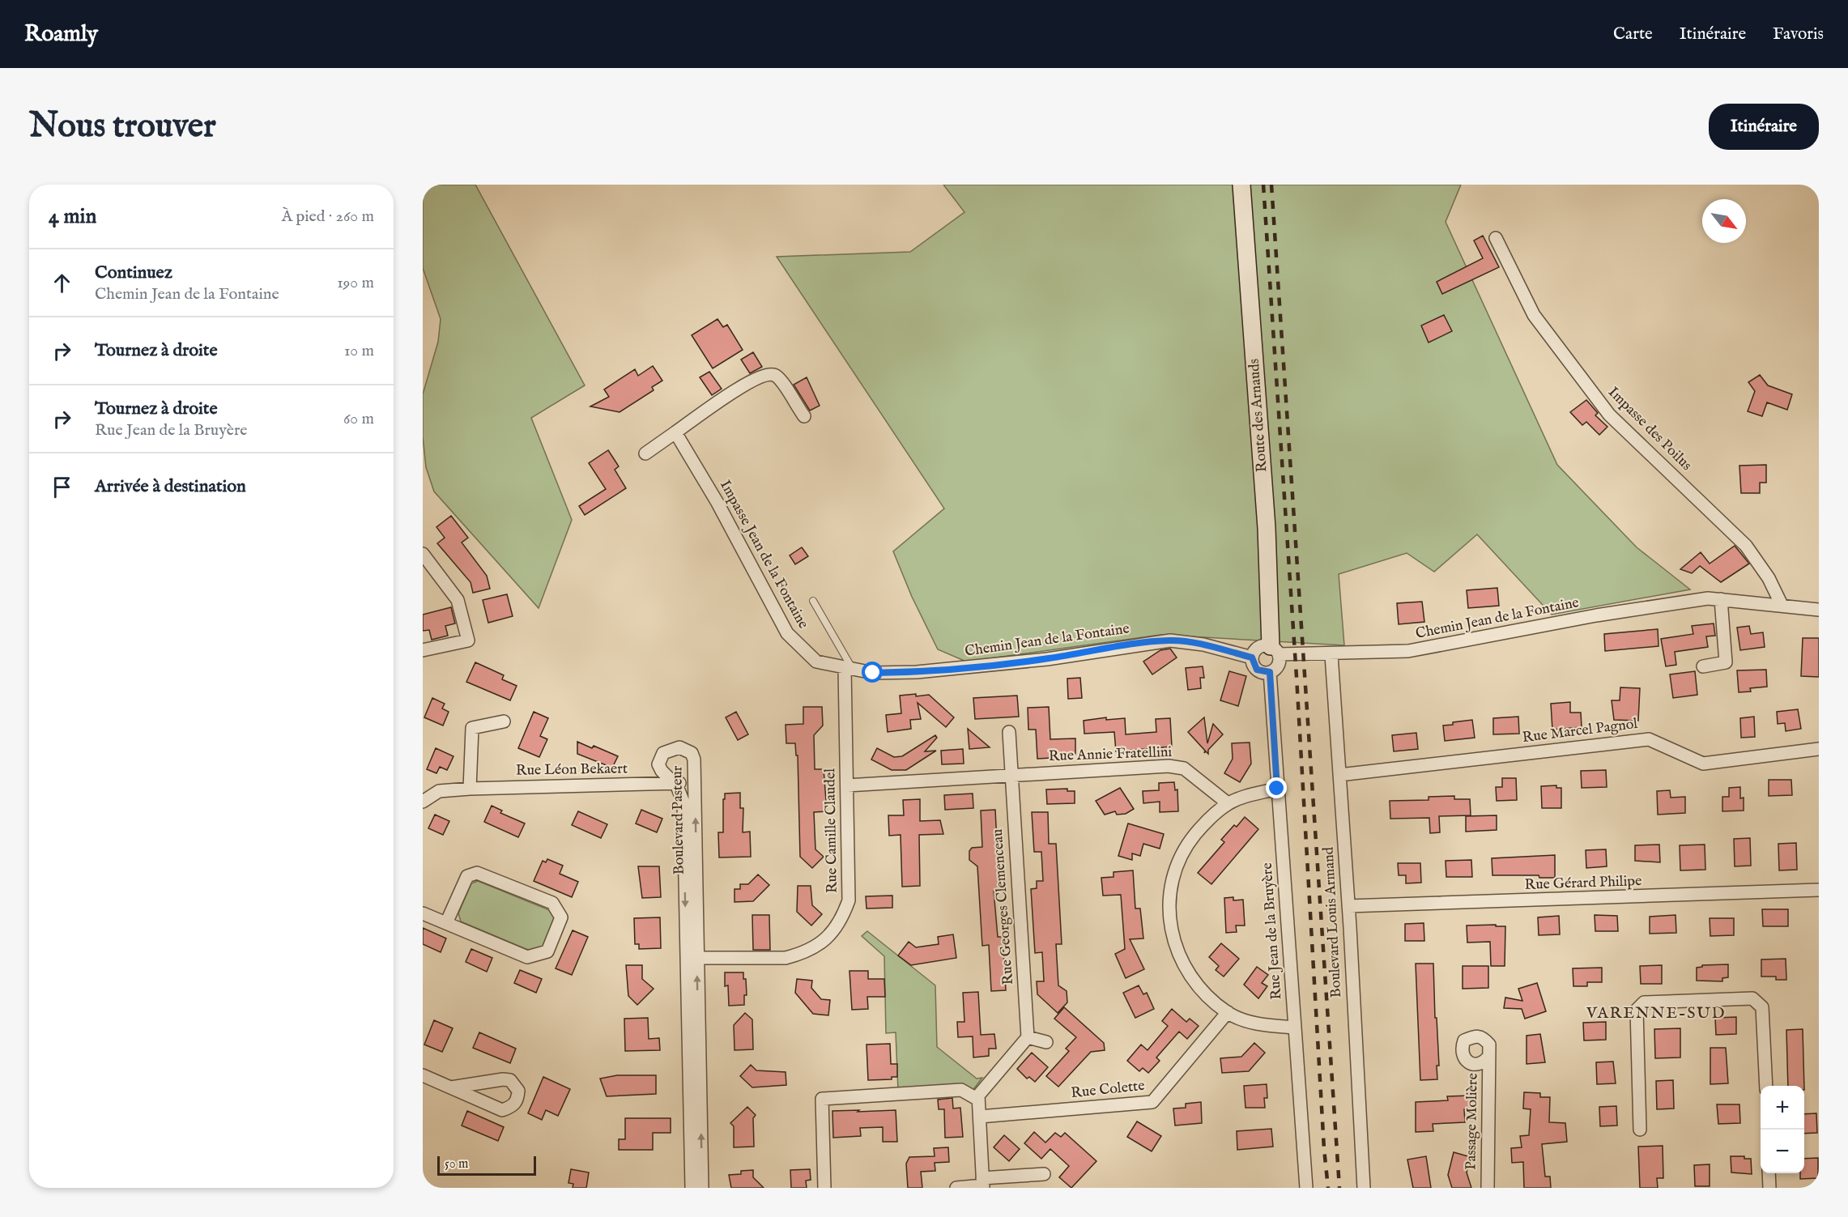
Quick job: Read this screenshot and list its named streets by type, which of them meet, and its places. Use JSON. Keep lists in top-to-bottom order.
{
  "streets": {
    "street": [
      "Route des Arnauds",
      "Impasse des Poilus",
      "Impasse Jean de la Fontaine",
      "Chemin Jean de la Fontaine",
      "Rue Marcel Pagnol",
      "Rue Annie Fratellini",
      "Rue Léon Bekaert",
      "Boulevard Pasteur",
      "Rue Camille Claudel",
      "Rue Gérard Philipe",
      "Rue Georges Clemenceau",
      "Boulevard Louis Armand",
      "Rue Jean de la Bruyère",
      "Rue Colette",
      "Passage Molière"
    ]
  },
  "crossings": [
    ["Route des Arnauds", "Chemin Jean de la Fontaine"],
    ["Route des Arnauds", "Rue Jean de la Bruyère"],
    ["Impasse des Poilus", "Chemin Jean de la Fontaine"],
    ["Impasse Jean de la Fontaine", "Chemin Jean de la Fontaine"],
    ["Impasse Jean de la Fontaine", "Rue Camille Claudel"],
    ["Chemin Jean de la Fontaine", "Rue Camille Claudel"],
    ["Chemin Jean de la Fontaine", "Boulevard Louis Armand"],
    ["Chemin Jean de la Fontaine", "Rue Jean de la Bruyère"],
    ["Rue Marcel Pagnol", "Boulevard Louis Armand"],
    ["Rue Annie Fratellini", "Rue Georges Clemenceau"],
    ["Rue Léon Bekaert", "Boulevard Pasteur"],
    ["Boulevard Pasteur", "Rue Camille Claudel"],
    ["Rue Gérard Philipe", "Boulevard Louis Armand"]
  ],
  "districts": ["VARENNE-SUD"],
  "scale_bar": "50 m",
  "north": "bottom right",
  "page": {
    "header": "Roamly",
    "nav": ["Carte", "Itinéraire", "Favoris"],
    "buttons": "Itinéraire",
    "title": "Nous trouver",
    "heading": ["4 min", "À pied · 260 m"],
    "list": [
      ["Continuez", "Chemin Jean de la Fontaine", "190 m"],
      ["Tournez à droite", "10 m"],
      ["Tournez à droite", "Rue Jean de la Bruyère", "60 m"],
      "Arrivée à destination"
    ],
    "map_buttons": ["+", "−"],
    "scale": "50 m"
  }
}
